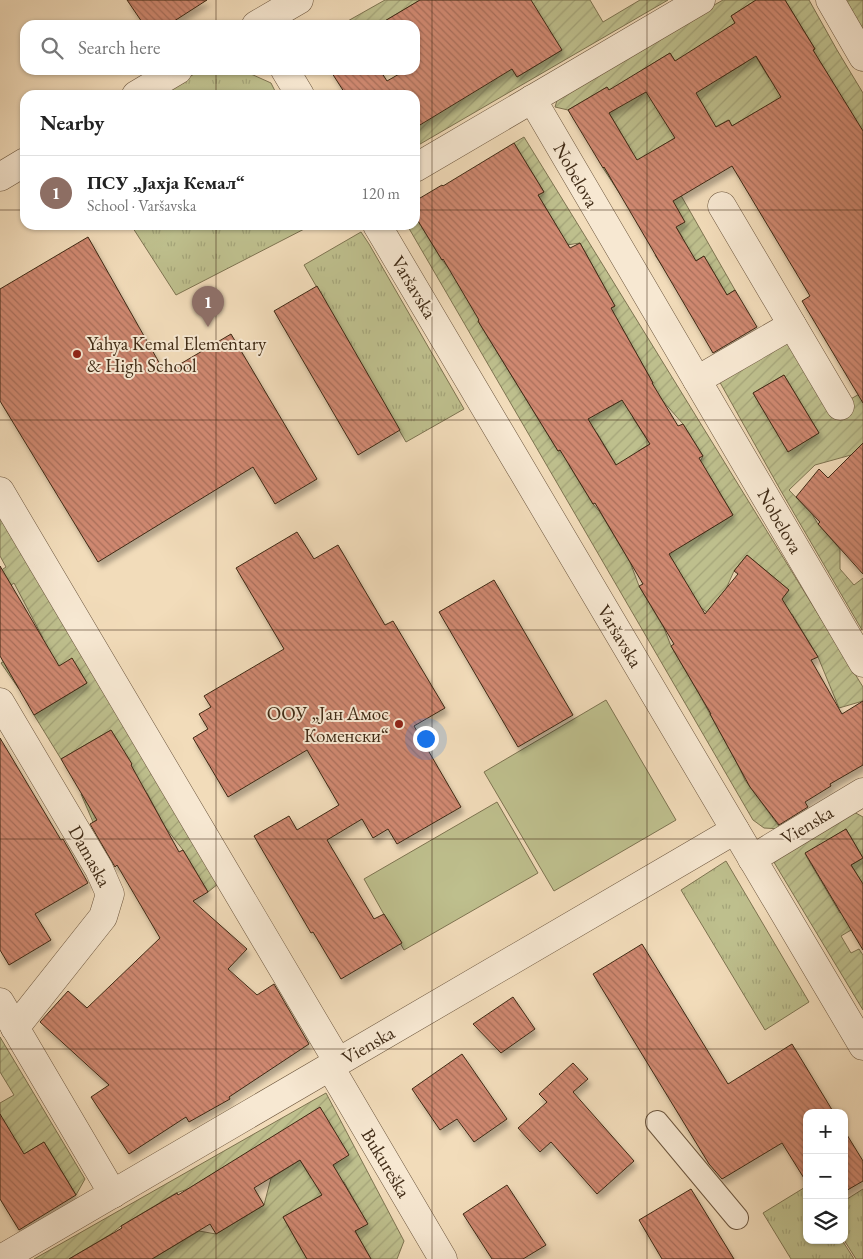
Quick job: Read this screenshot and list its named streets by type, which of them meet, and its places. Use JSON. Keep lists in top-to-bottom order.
{
  "streets": {
    "street": [
      "Nobelova",
      "Varšavska",
      "Vienska",
      "Damaska",
      "Bukureška"
    ]
  },
  "crossings": [
    ["Varšavska", "Vienska"],
    ["Vienska", "Bukureška"]
  ],
  "places": ["Yahya Kemal Elementary & High School", "ООУ „Јан Амос Коменски“"],
  "page": {
    "search": "Search here",
    "heading": "Nearby",
    "list": [
      {
        "mark": "1",
        "name": "ПСУ „Јахја Кемал“",
        "note": "School · Varšavska",
        "value": "120 m"
      }
    ],
    "pins": "1",
    "map_buttons": ["+", "−"]
  }
}
